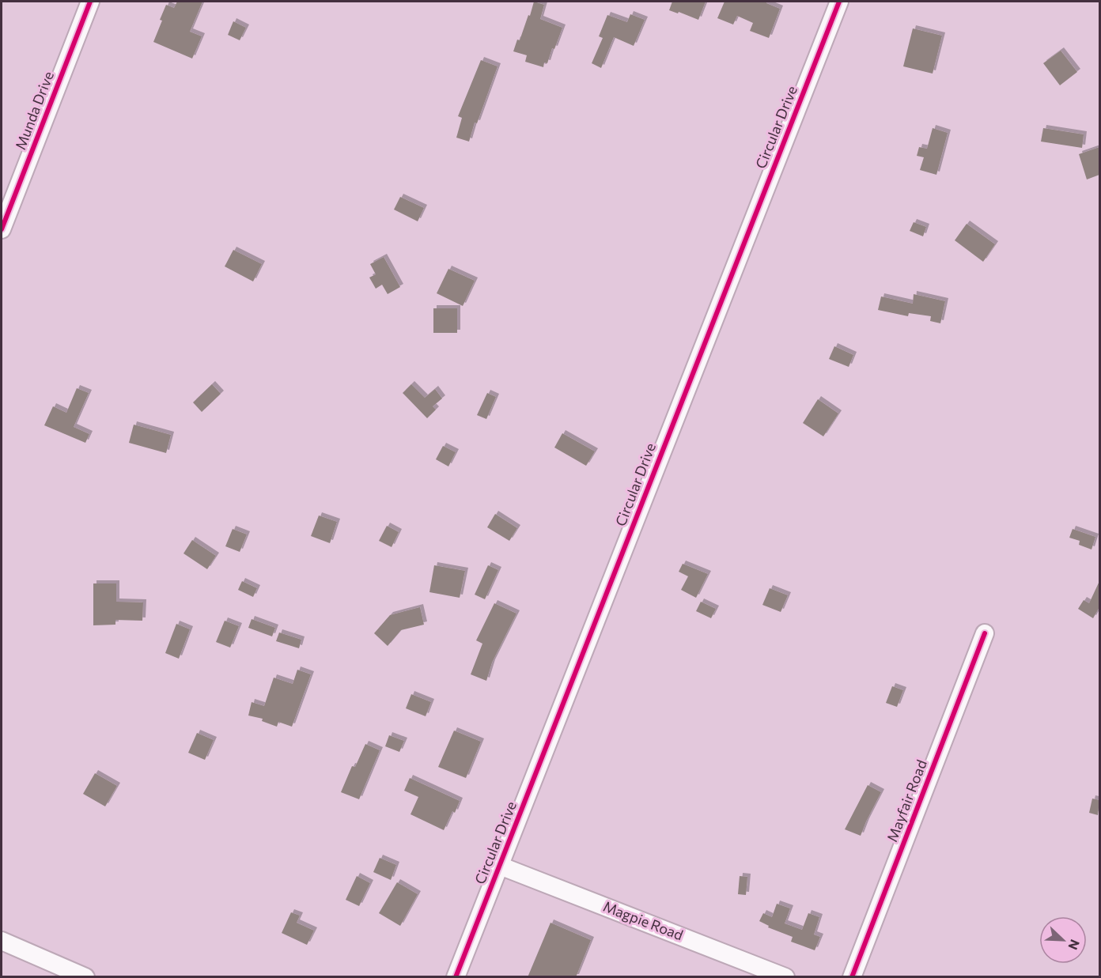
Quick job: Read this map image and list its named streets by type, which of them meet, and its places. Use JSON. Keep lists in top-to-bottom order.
{
  "streets": {
    "street": [
      "Munda Drive",
      "Circular Drive",
      "Mayfair Road",
      "Magpie Road"
    ]
  },
  "crossings": [
    ["Circular Drive", "Magpie Road"]
  ],
  "north": "bottom right"
}
